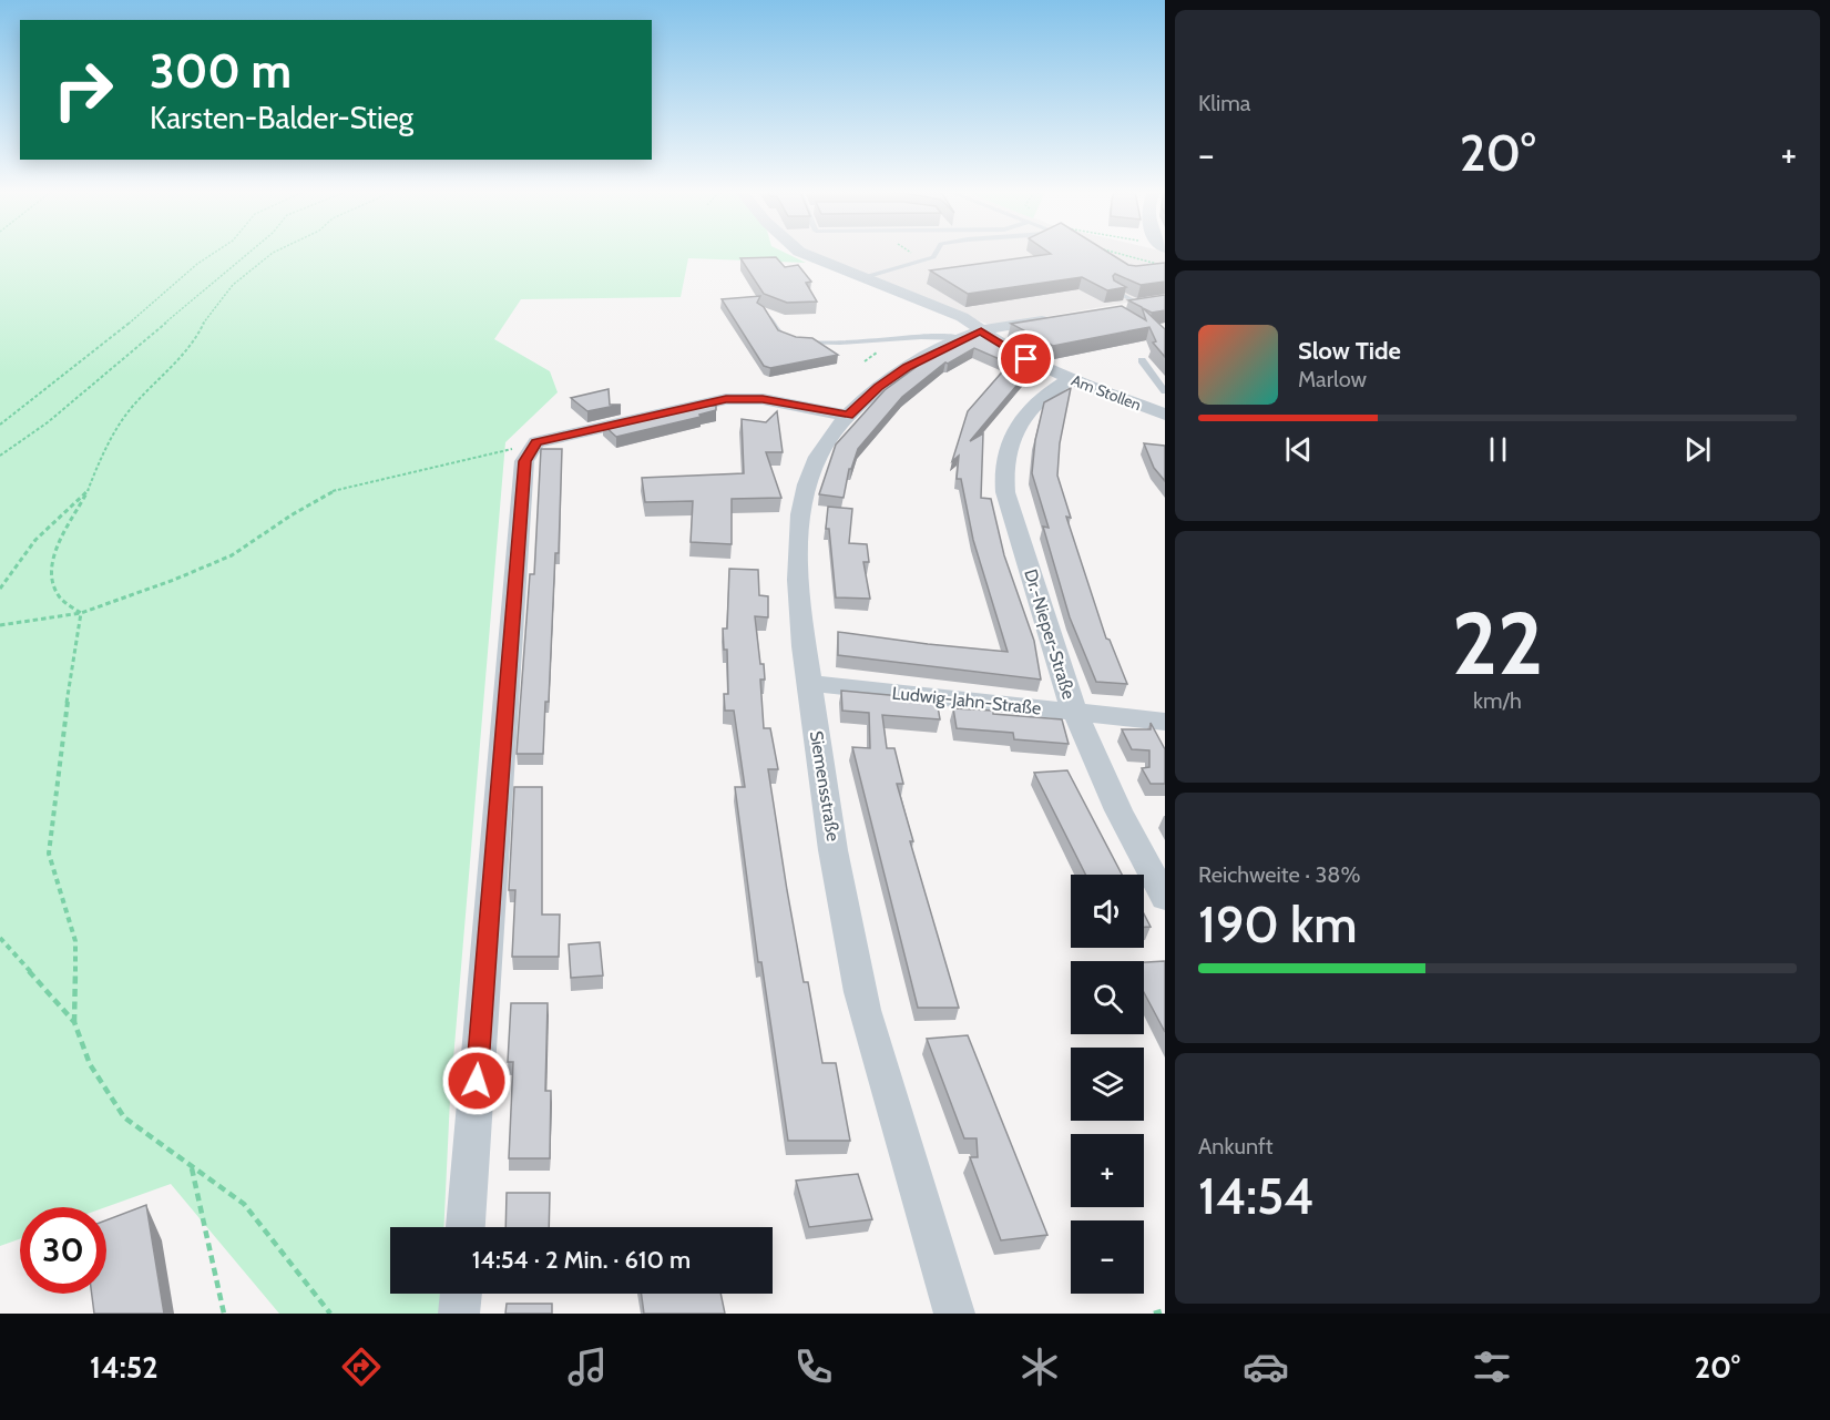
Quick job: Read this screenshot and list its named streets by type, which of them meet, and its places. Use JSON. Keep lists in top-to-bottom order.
{
  "streets": {
    "street": [
      "Am Stollen",
      "Dr.-Nieper-Straße",
      "Ludwig-Jahn-Straße",
      "Siemensstraße"
    ]
  },
  "crossings": [
    ["Am Stollen", "Dr.-Nieper-Straße"],
    ["Am Stollen", "Siemensstraße"],
    ["Dr.-Nieper-Straße", "Ludwig-Jahn-Straße"],
    ["Ludwig-Jahn-Straße", "Siemensstraße"]
  ],
  "page": {
    "tile": [
      "Klima",
      ["22", "km/h"],
      ["Reichweite · 38%", "190 km"],
      ["Ankunft", "14:54"]
    ],
    "turn": ["300 m", "Karsten-Balder-Stieg"],
    "heat": ["−", "20°", "+"],
    "song": ["Slow Tide", "Marlow"],
    "map_buttons": ["+", "−"],
    "limit": "30",
    "trip": "14:54 · 2 Min. · 610 m",
    "tabs": ["14:52", "20°"]
  }
}
